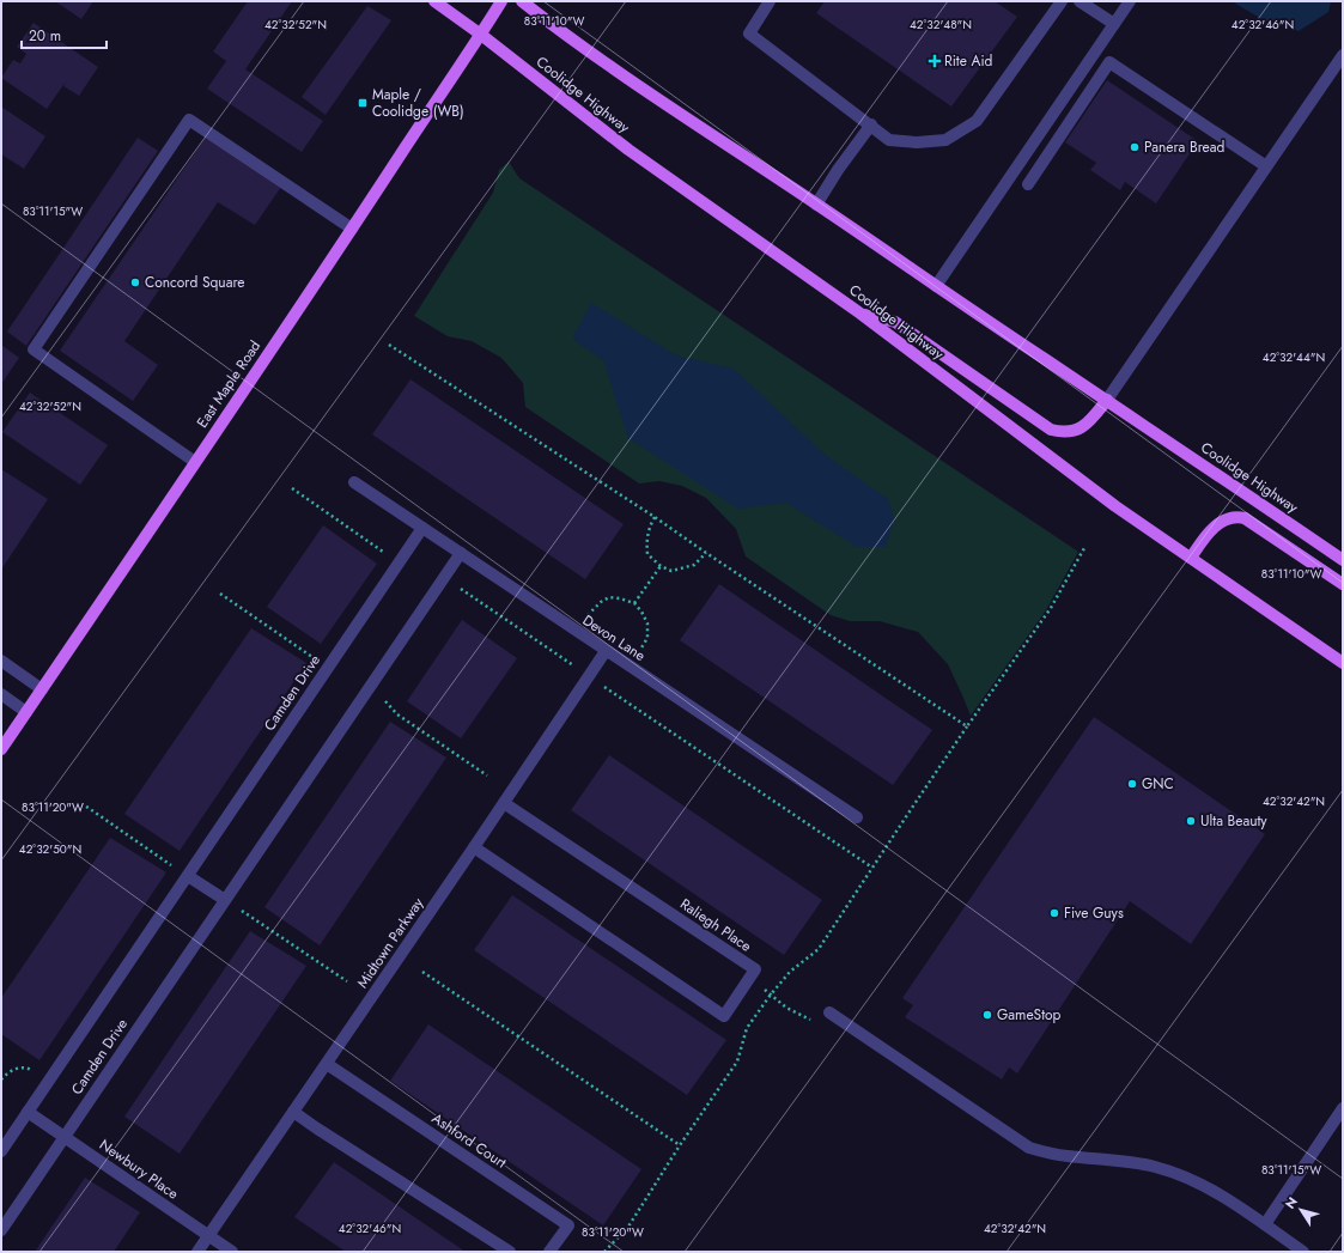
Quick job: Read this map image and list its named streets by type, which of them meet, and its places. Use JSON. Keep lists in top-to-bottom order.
{
  "streets": {
    "main road": ["Coolidge Highway", "East Maple Road"],
    "street": [
      "Devon Lane",
      "Camden Drive",
      "Raliegh Place",
      "Midtown Parkway",
      "Ashford Court",
      "Newbury Place"
    ]
  },
  "crossings": [
    ["Coolidge Highway", "East Maple Road"],
    ["Devon Lane", "Camden Drive"],
    ["Devon Lane", "Midtown Parkway"],
    ["Camden Drive", "Newbury Place"],
    ["Raliegh Place", "Midtown Parkway"],
    ["Midtown Parkway", "Ashford Court"],
    ["Midtown Parkway", "Newbury Place"]
  ],
  "places": {
    "health": ["Rite Aid"],
    "transit": ["Maple / Coolidge (WB)"],
    "other": [
      "Panera Bread",
      "Concord Square",
      "GNC",
      "Ulta Beauty",
      "Five Guys",
      "GameStop"
    ]
  },
  "scale_bar": "20 m",
  "north": "top left",
  "coordinates": [
    "83°11'10\"W",
    "42°32'52\"N",
    "42°32'48\"N",
    "42°32'46\"N",
    "83°11'15\"W",
    "42°32'44\"N",
    "42°32'42\"N",
    "83°11'20\"W",
    "42°32'50\"N"
  ]
}
